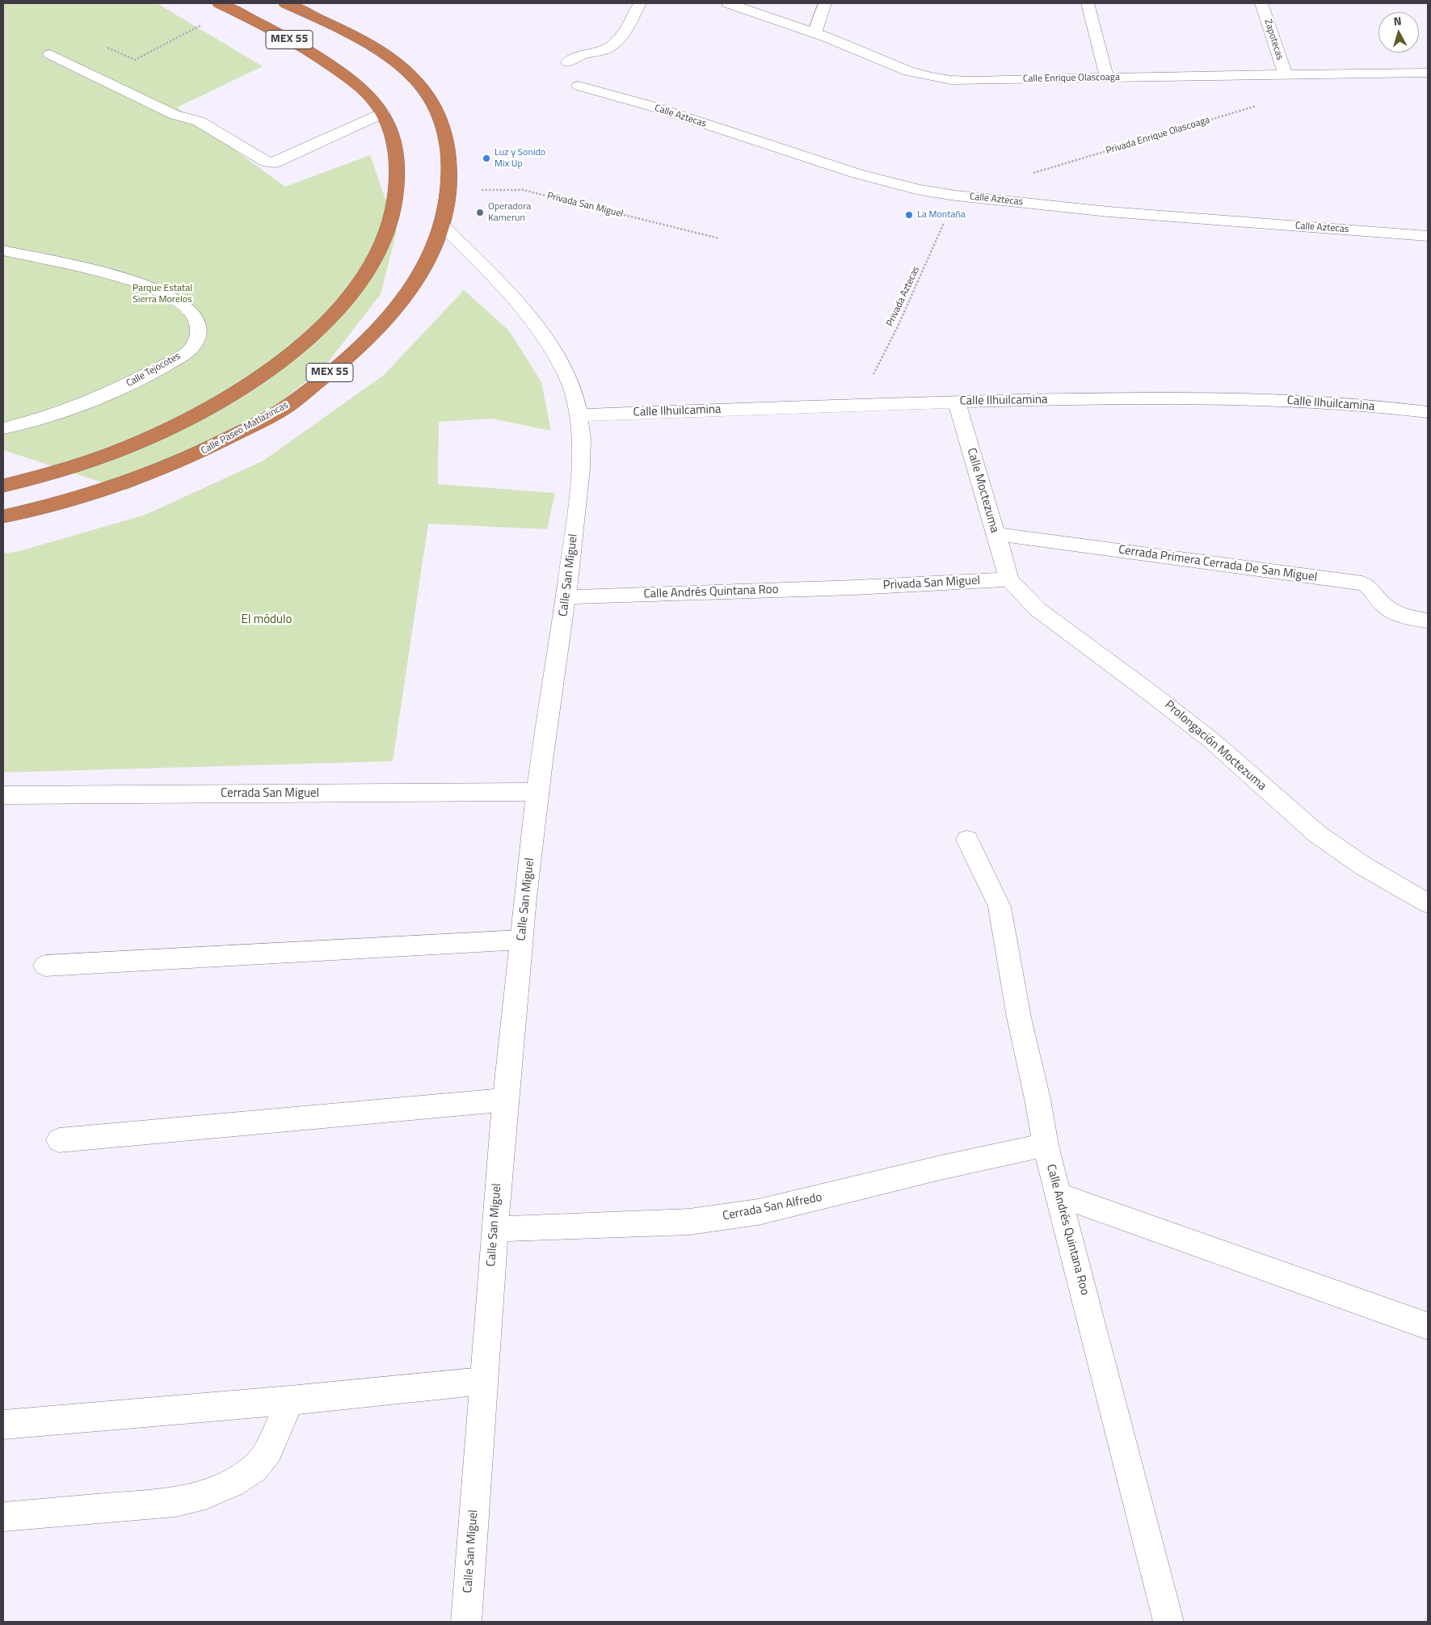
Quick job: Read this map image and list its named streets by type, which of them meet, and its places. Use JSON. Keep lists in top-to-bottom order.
{
  "streets": {
    "highway": ["MEX 55", "Calle Paseo Matlazincas"],
    "street": [
      "Zapotecas",
      "Calle Enrique Olascoaga",
      "Calle Aztecas",
      "Privada San Miguel",
      "Calle Tejocotes",
      "Calle Ilhuilcamina",
      "Calle Moctezuma",
      "Cerrada Primera Cerrada De San Miguel",
      "Calle San Miguel",
      "Calle Andrés Quintana Roo",
      "Prolongación Moctezuma",
      "Cerrada San Miguel",
      "Cerrada San Alfredo"
    ],
    "path": ["Privada Enrique Olascoaga", "Privada Aztecas"]
  },
  "crossings": [
    ["Zapotecas", "Calle Enrique Olascoaga"],
    ["Calle Aztecas", "Privada Aztecas"],
    ["Privada San Miguel", "Calle Paseo Matlazincas"],
    ["Privada San Miguel", "Calle Moctezuma"],
    ["Privada San Miguel", "Calle Andrés Quintana Roo"],
    ["Privada San Miguel", "Prolongación Moctezuma"],
    ["Privada Aztecas", "Calle Ilhuilcamina"],
    ["Calle Ilhuilcamina", "Calle Moctezuma"],
    ["Calle Ilhuilcamina", "Calle San Miguel"],
    ["Calle Paseo Matlazincas", "Calle San Miguel"],
    ["Calle Moctezuma", "Cerrada Primera Cerrada De San Miguel"],
    ["Calle Moctezuma", "Prolongación Moctezuma"],
    ["Calle San Miguel", "Calle Andrés Quintana Roo"],
    ["Calle San Miguel", "Cerrada San Miguel"],
    ["Calle San Miguel", "Cerrada San Alfredo"],
    ["Calle Andrés Quintana Roo", "Cerrada San Alfredo"]
  ],
  "parks": ["Parque Estatal Sierra Morelos", "El módulo"],
  "places": ["Luz y Sonido Mix Up", "Operadora Kamerun", "La Montaña"],
  "north": "top"
}
